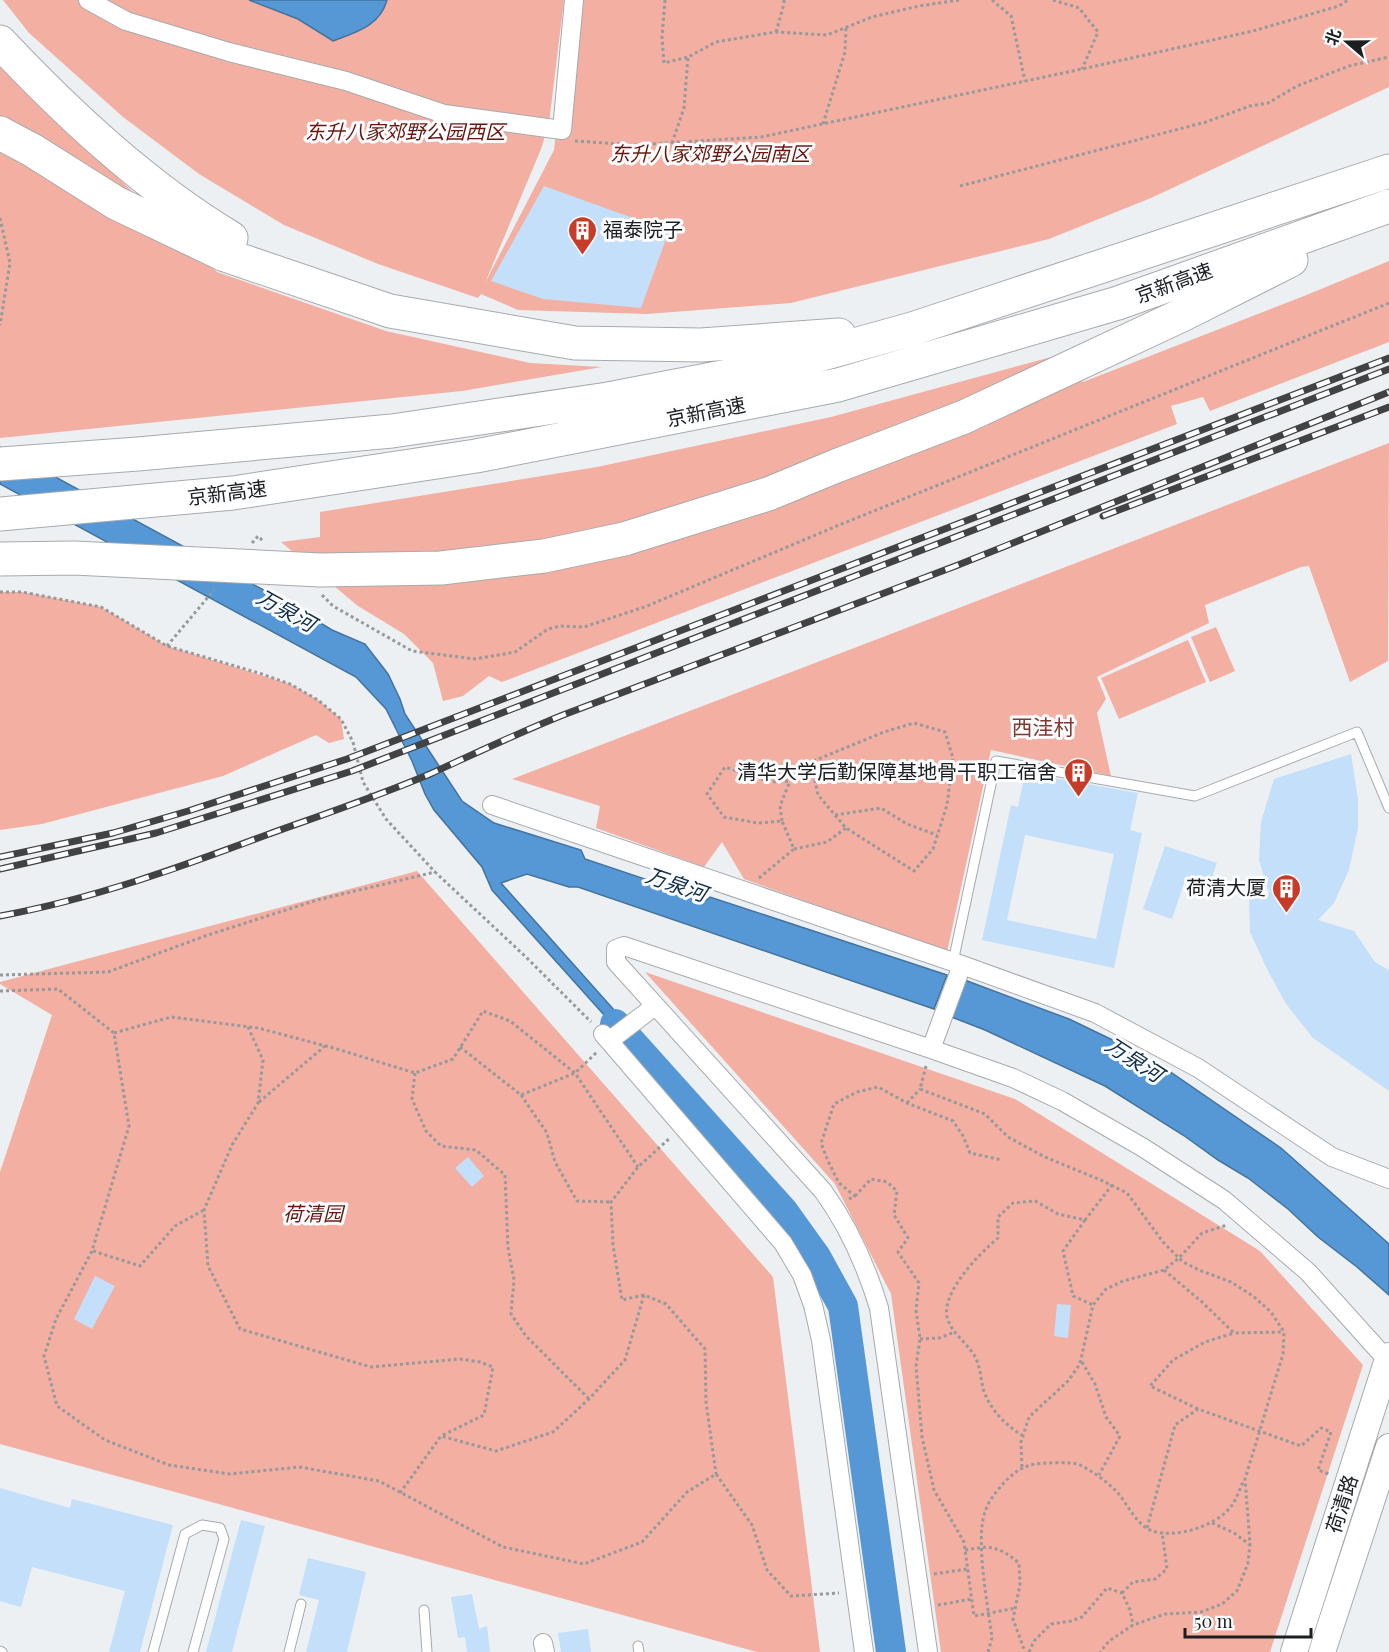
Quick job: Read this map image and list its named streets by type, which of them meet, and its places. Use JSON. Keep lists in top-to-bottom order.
{
  "streets": {
    "highway": ["京新高速"],
    "main road": ["荷清路"]
  },
  "districts": ["西洼村"],
  "water": ["万泉河"],
  "parks": ["东升八家郊野公园西区", "东升八家郊野公园南区", "荷清园"],
  "places": {
    "building": ["福泰院子", "清华大学后勤保障基地骨干职工宿舍", "荷清大厦"]
  },
  "scale_bar": "50 m",
  "north": "left"
}
